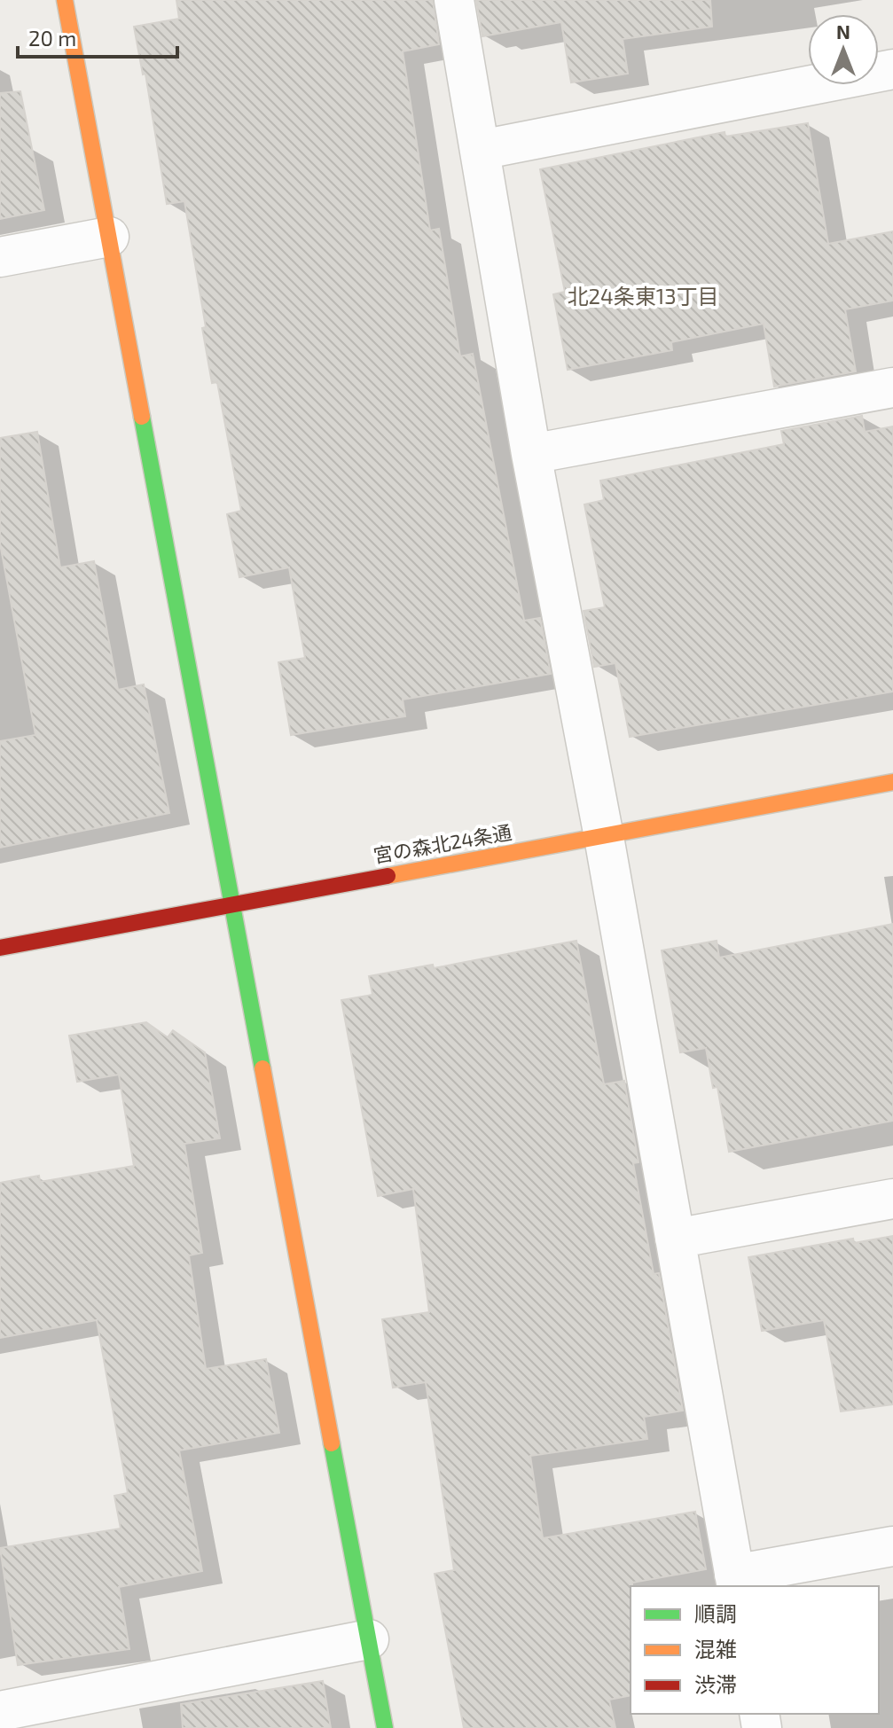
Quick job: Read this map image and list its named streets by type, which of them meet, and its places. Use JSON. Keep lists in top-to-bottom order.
{
  "streets": {
    "street": ["宮の森北24条通"]
  },
  "districts": ["北24条東13丁目"],
  "legend": ["順調", "混雑", "渋滞"],
  "scale_bar": "20 m",
  "north": "top"
}
